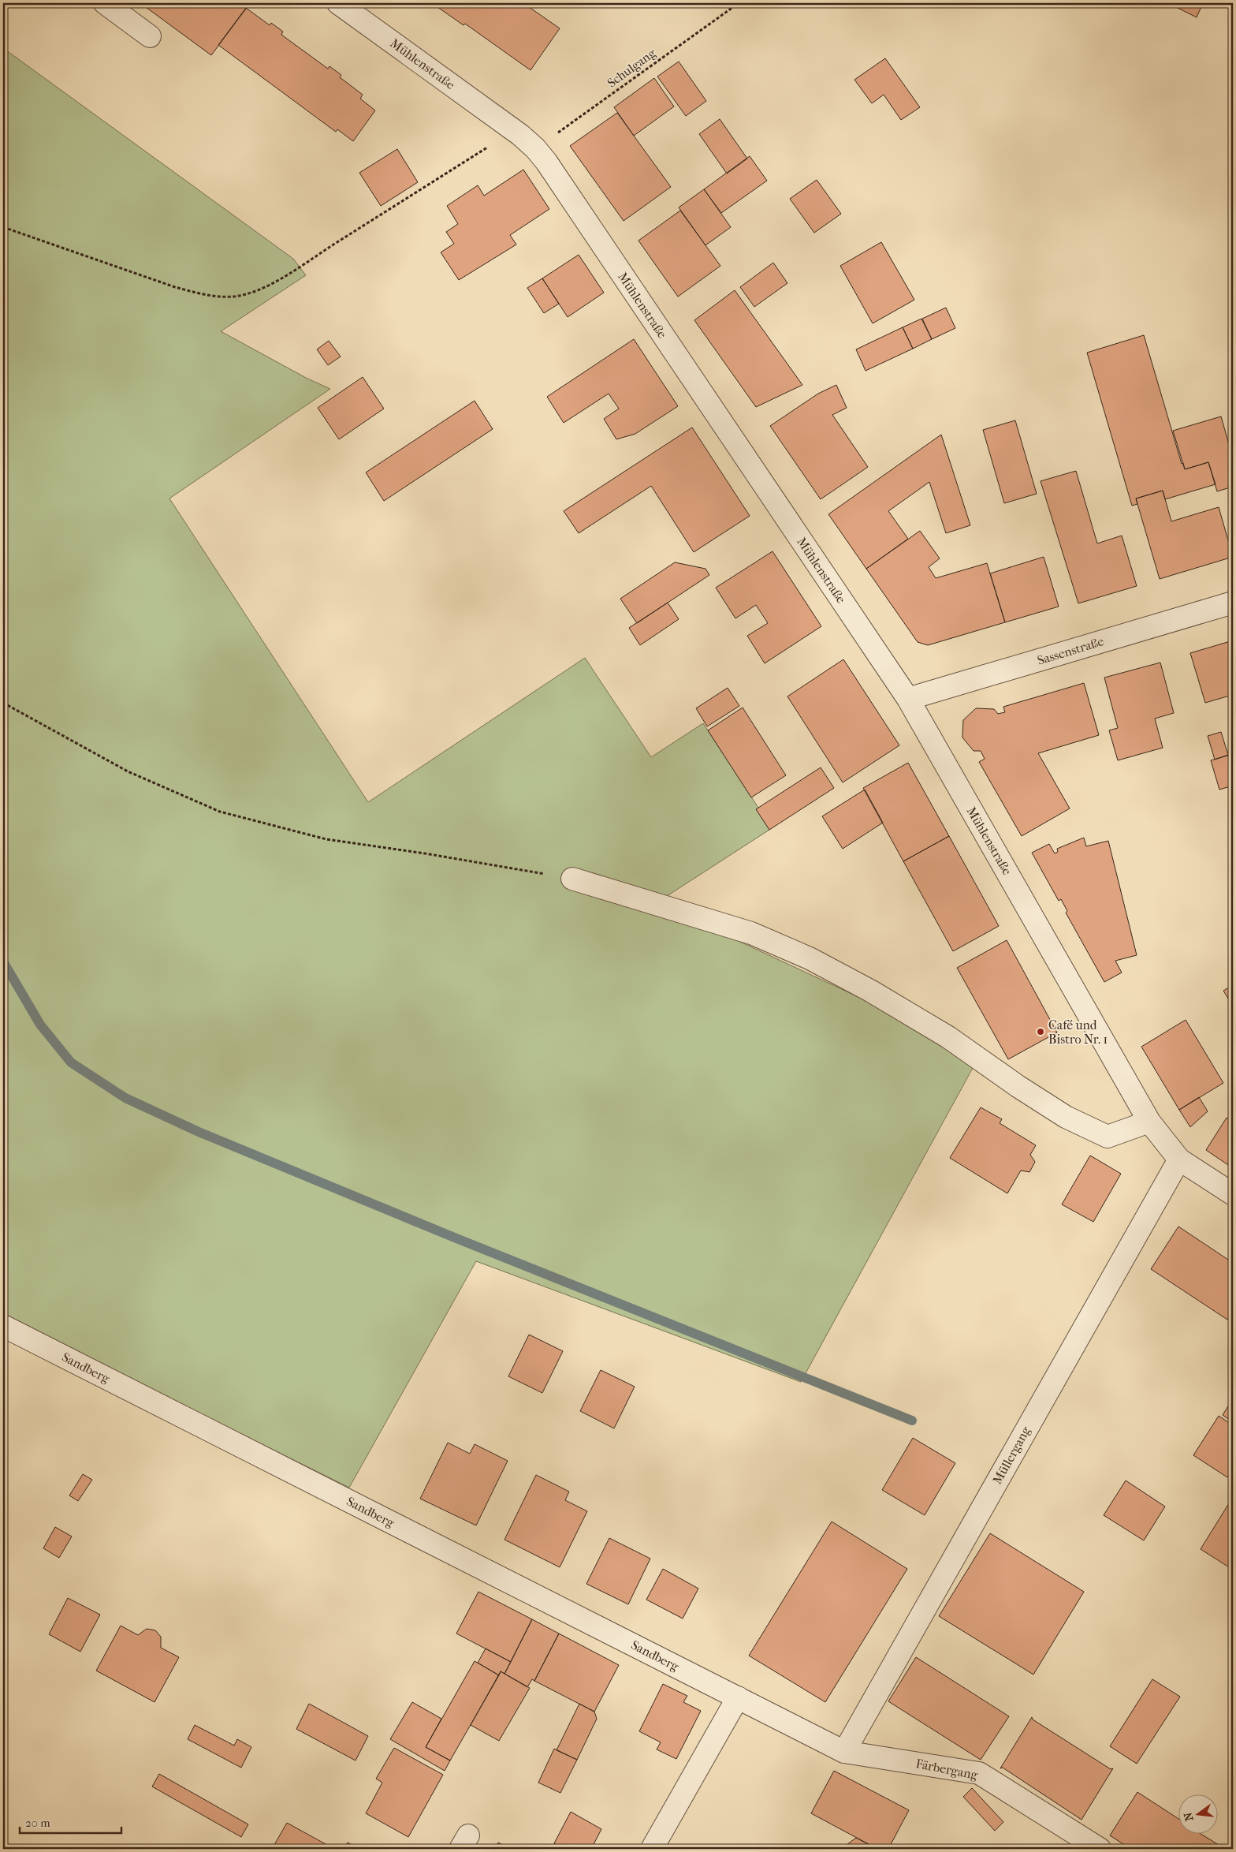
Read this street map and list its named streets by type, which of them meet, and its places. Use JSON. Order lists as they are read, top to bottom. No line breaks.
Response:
{"streets":{"street":["Mühlenstraße","Sassenstraße","Sandberg","Müllergang","Färbergang"],"path":["Schulgang"]},"crossings":[["Mühlenstraße","Schulgang"],["Mühlenstraße","Sassenstraße"],["Mühlenstraße","Müllergang"],["Sandberg","Müllergang"],["Sandberg","Färbergang"],["Müllergang","Färbergang"]],"places":["Café und Bistro Nr. 1"],"scale_bar":"20 m","north":"left"}
